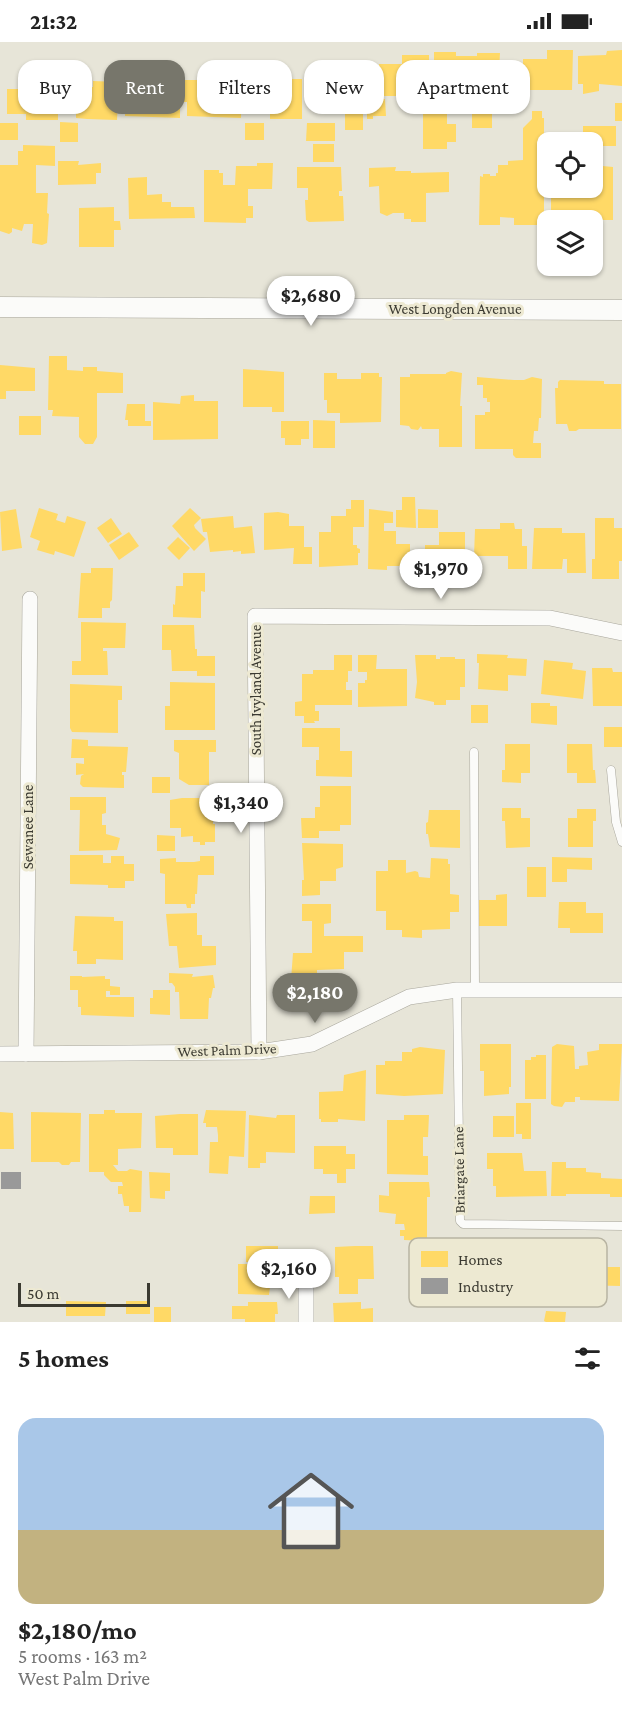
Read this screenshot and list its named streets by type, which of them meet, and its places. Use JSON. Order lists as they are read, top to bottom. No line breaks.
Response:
{"streets":{"street":["West Longden Avenue","South Ivyland Avenue","Sewanee Lane","West Palm Drive"],"lane":["Briargate Lane"]},"crossings":[["South Ivyland Avenue","West Palm Drive"],["Sewanee Lane","West Palm Drive"],["West Palm Drive","Briargate Lane"]],"legend":["Homes","Industry"],"scale_bar":"50 m","page":{"status":"21:32","chip":["Buy","Rent","Filters","New","Apartment"],"price":["$2,680","$1,970","$1,340","$2,180","$2,160"],"scale":"50 m","heading":"5 homes","list":[{"name":"$2,180/mo","note":"5 rooms · 163 m² · West Palm Drive"}]}}
